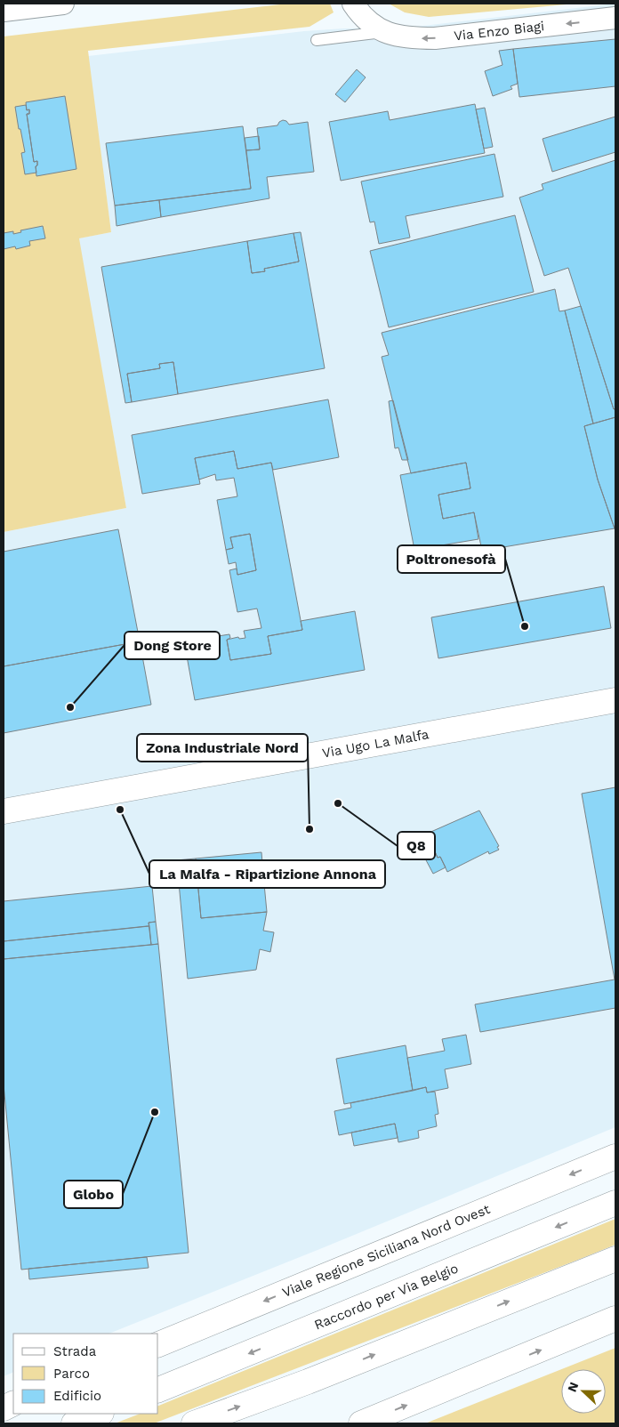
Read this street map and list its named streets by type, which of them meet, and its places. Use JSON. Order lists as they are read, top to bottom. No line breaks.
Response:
{"streets":{"main road":["Via Ugo La Malfa","Viale Regione Siciliana Nord Ovest","Raccordo per Via Belgio"],"street":["Via Enzo Biagi"]},"one_way":["Via Enzo Biagi"],"places":["Poltronesofà","Dong Store","Q8","La Malfa - Ripartizione Annona","Zona Industriale Nord","Globo"],"legend":["Strada","Parco","Edificio"],"north":"left"}
